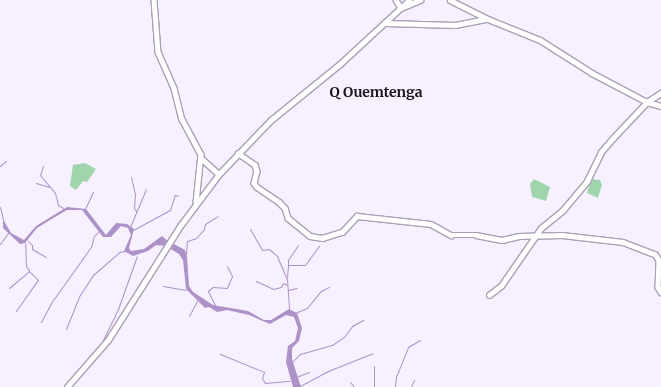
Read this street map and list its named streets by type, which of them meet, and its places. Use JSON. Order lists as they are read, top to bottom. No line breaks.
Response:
{"districts":["Q Ouemtenga"]}
